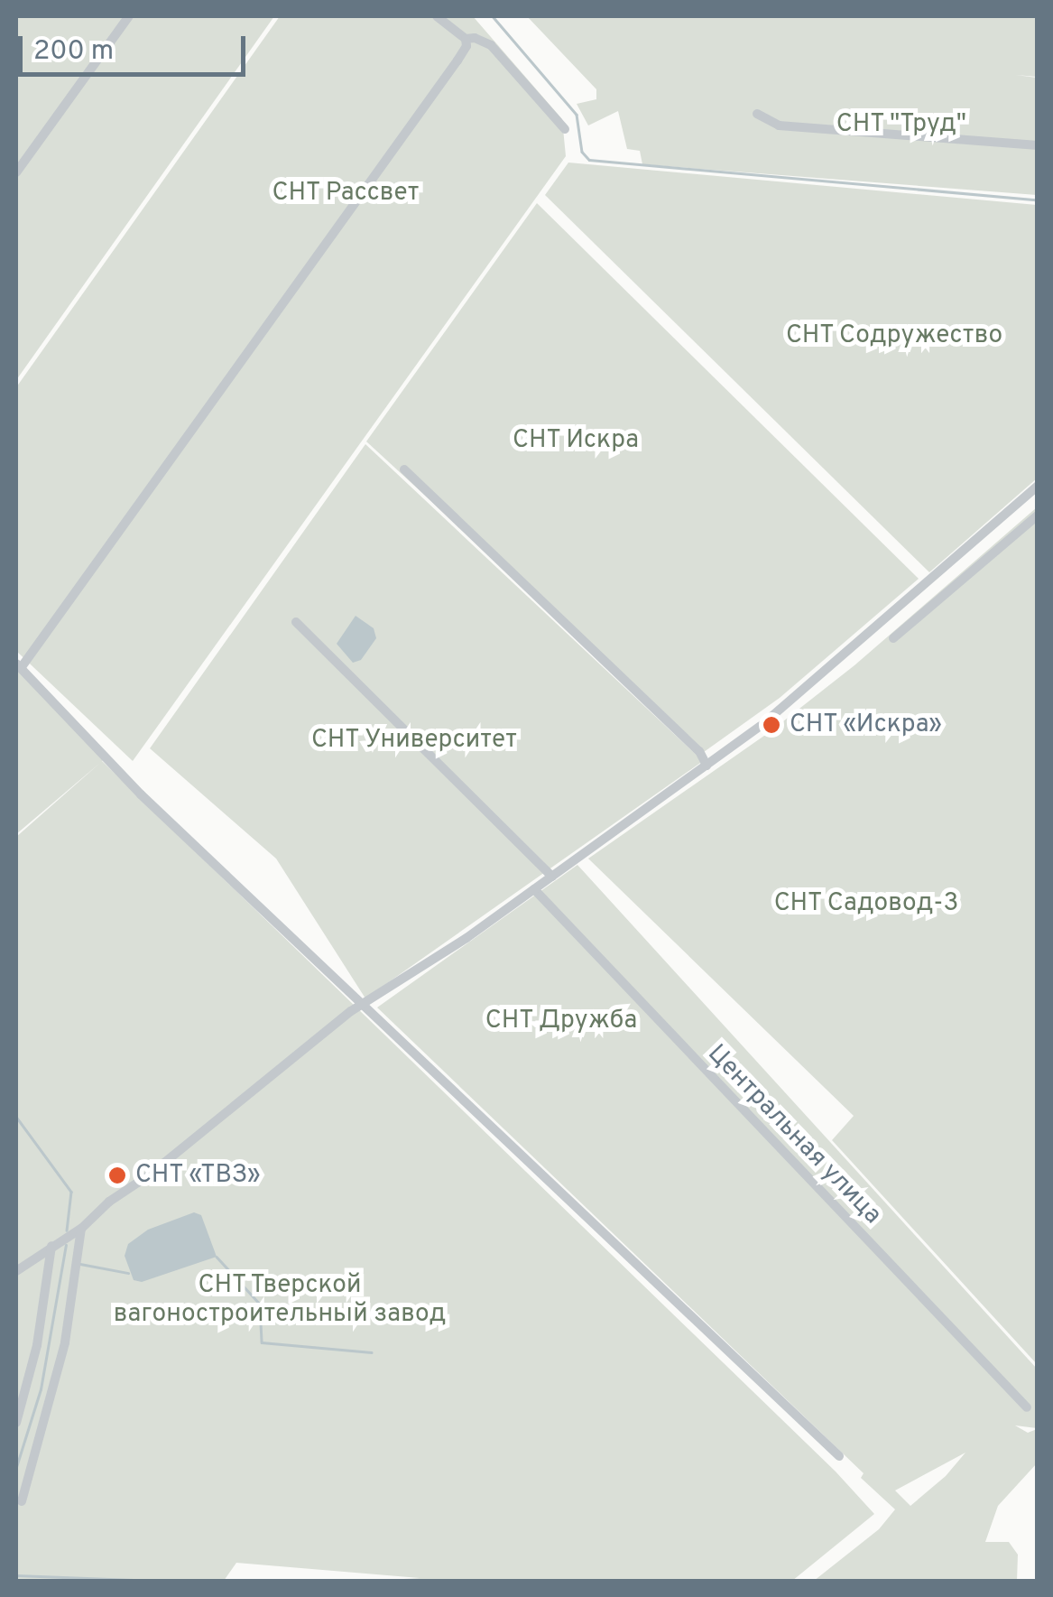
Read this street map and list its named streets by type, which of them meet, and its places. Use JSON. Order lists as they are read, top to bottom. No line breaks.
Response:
{"streets":{"street":["Центральная улица"]},"parks":["СНТ \"Труд\"","СНТ Рассвет","СНТ Содружество","СНТ Искра","СНТ Университет","СНТ Садовод-3","СНТ Дружба","СНТ Тверской вагоностроительный завод"],"places":["СНТ «Искра»","СНТ «ТВЗ»"],"scale_bar":"200 m"}
